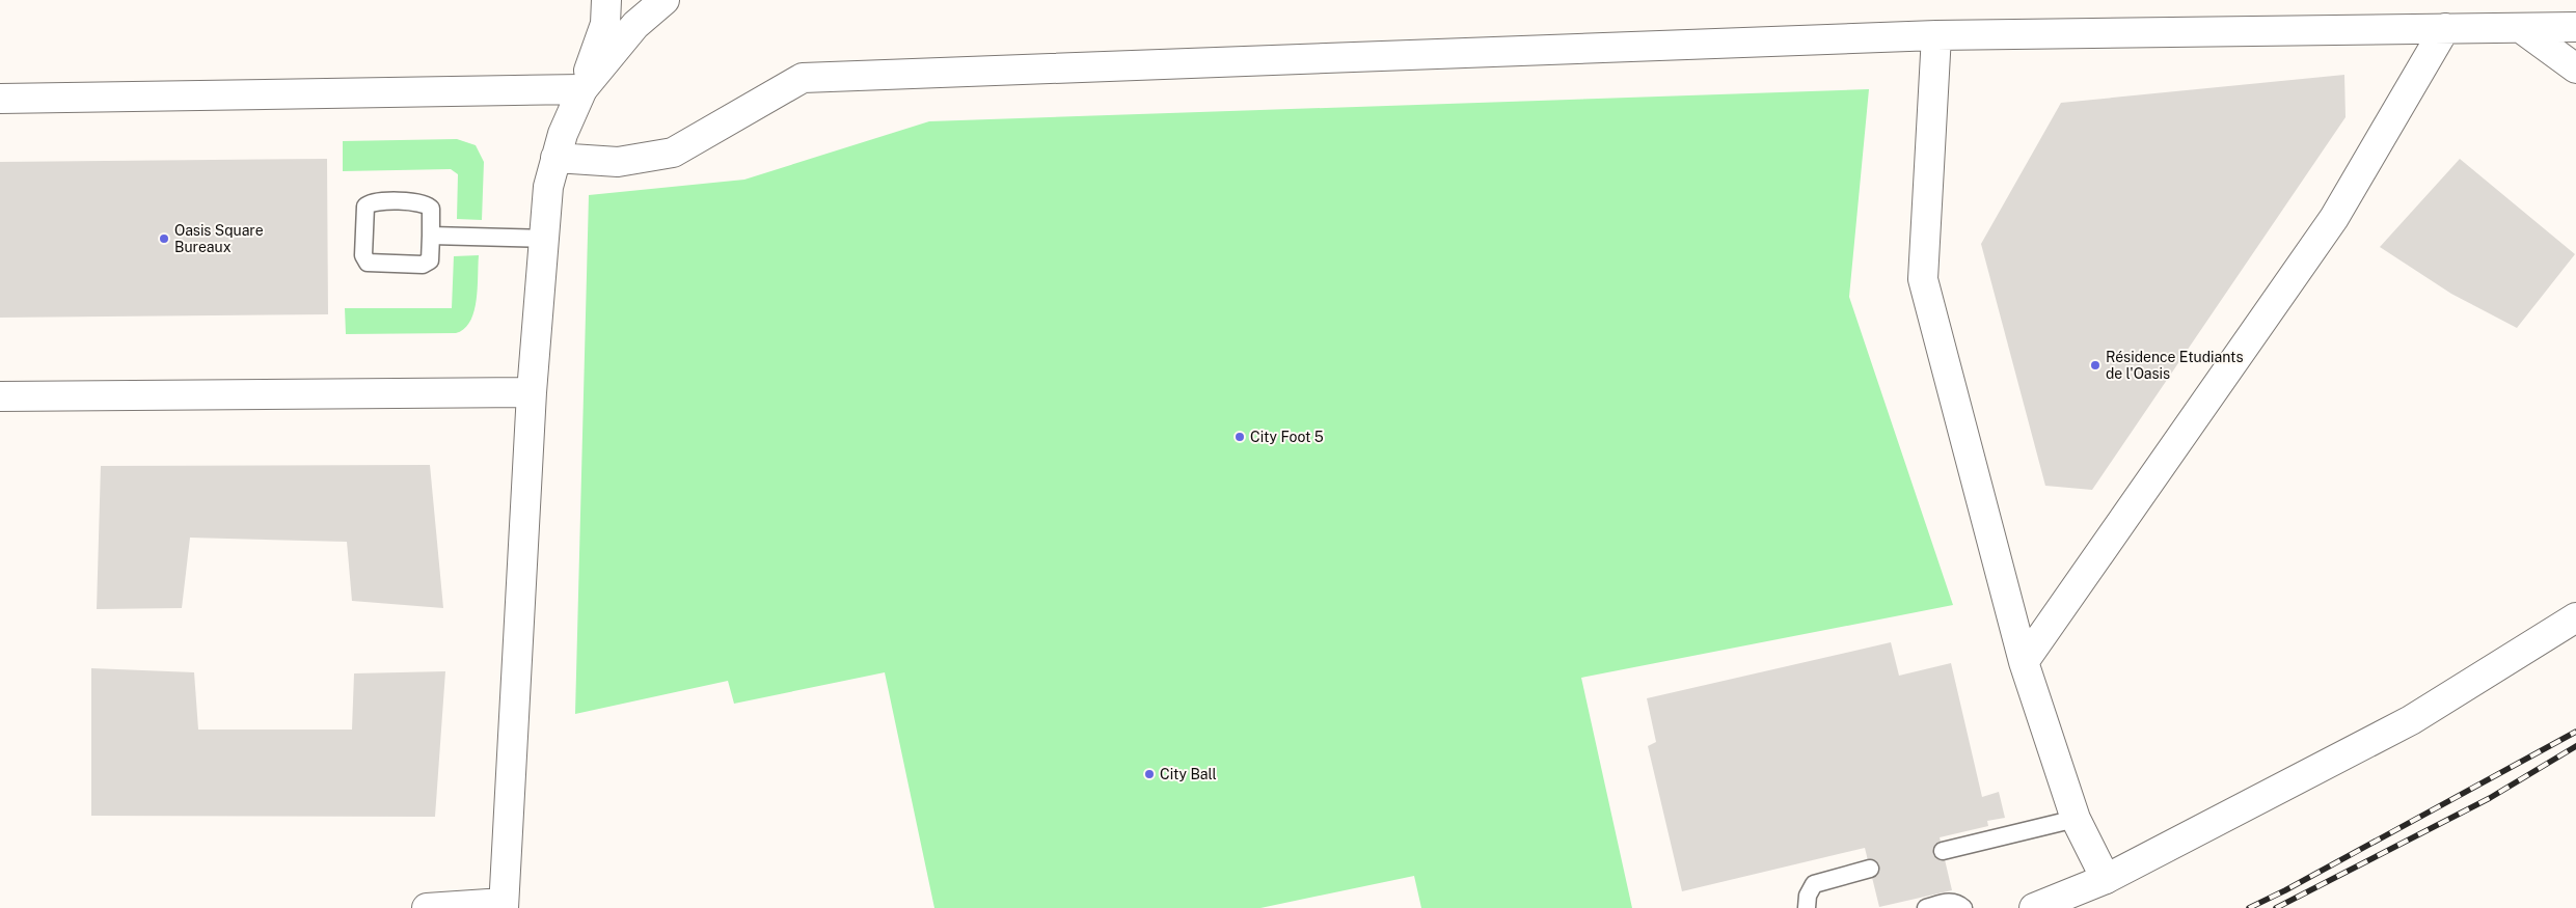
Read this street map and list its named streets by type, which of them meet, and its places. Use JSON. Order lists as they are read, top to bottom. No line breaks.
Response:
{"places":["Oasis Square Bureaux","Résidence Etudiants de l'Oasis","City Foot 5","City Ball"]}
